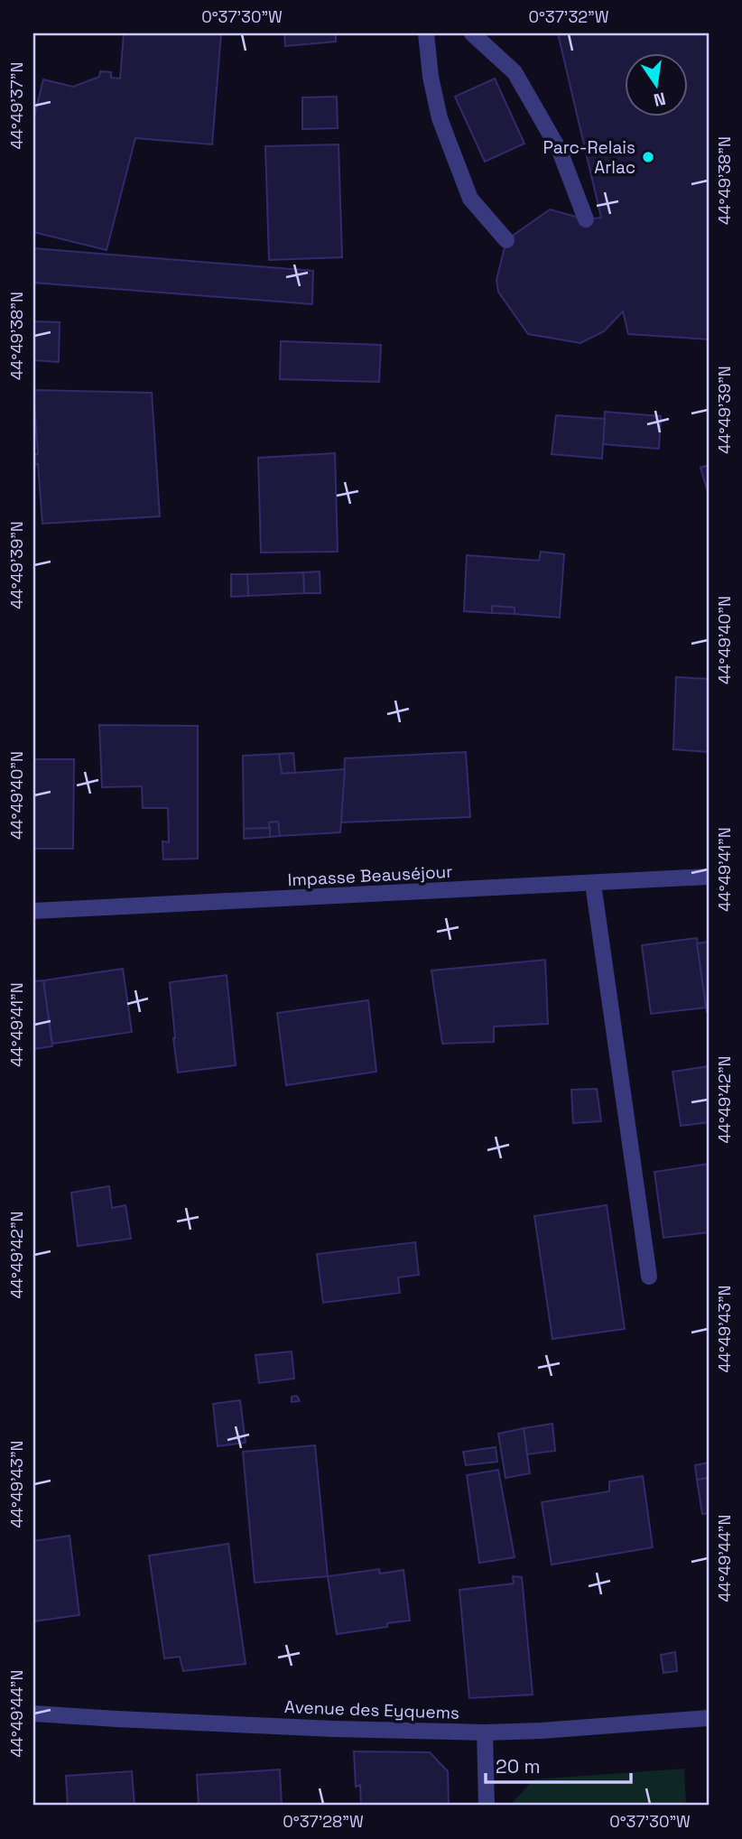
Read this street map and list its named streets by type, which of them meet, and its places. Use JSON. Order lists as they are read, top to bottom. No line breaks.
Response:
{"streets":{"street":["Impasse Beauséjour","Avenue des Eyquems"]},"places":["Parc-Relais Arlac"],"scale_bar":"20 m","north":"bottom","coordinates":["0°37'30\"W","0°37'32\"W","44°49'37\"N","44°49'38\"N","44°49'39\"N","44°49'40\"N","44°49'41\"N","44°49'42\"N","44°49'43\"N","44°49'44\"N","0°37'28\"W"]}
